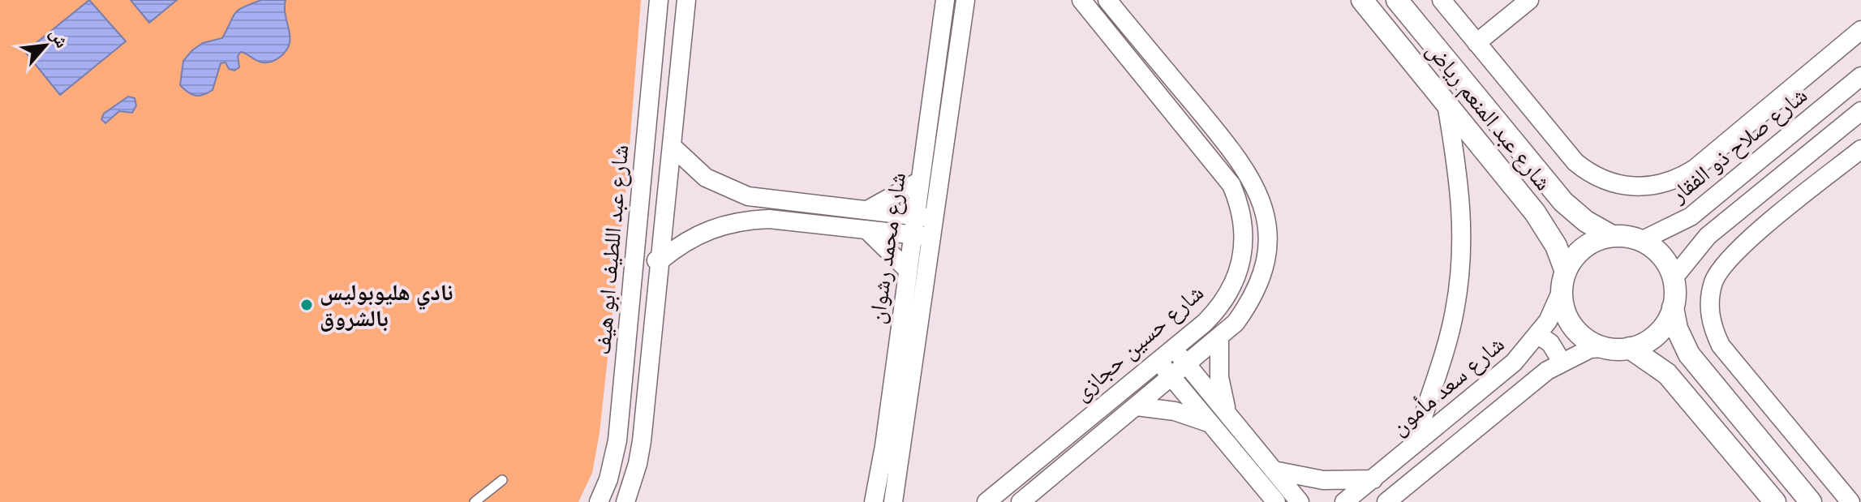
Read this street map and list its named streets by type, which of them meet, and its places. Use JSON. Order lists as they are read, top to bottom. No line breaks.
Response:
{"streets":{"street":["شارع عبد المنعم رياض","شارع صلاح ذو الفقار","شارع محمد رشوان","شارع عبد اللطيف ابو هيف","شارع حسين حجازى","شارع سعد مأمون"]},"crossings":[["شارع عبد المنعم رياض","شارع صلاح ذو الفقار"],["شارع عبد المنعم رياض","شارع سعد مأمون"],["شارع صلاح ذو الفقار","شارع سعد مأمون"]],"places":["نادي هليوبوليس بالشروق"],"north":"top right"}
